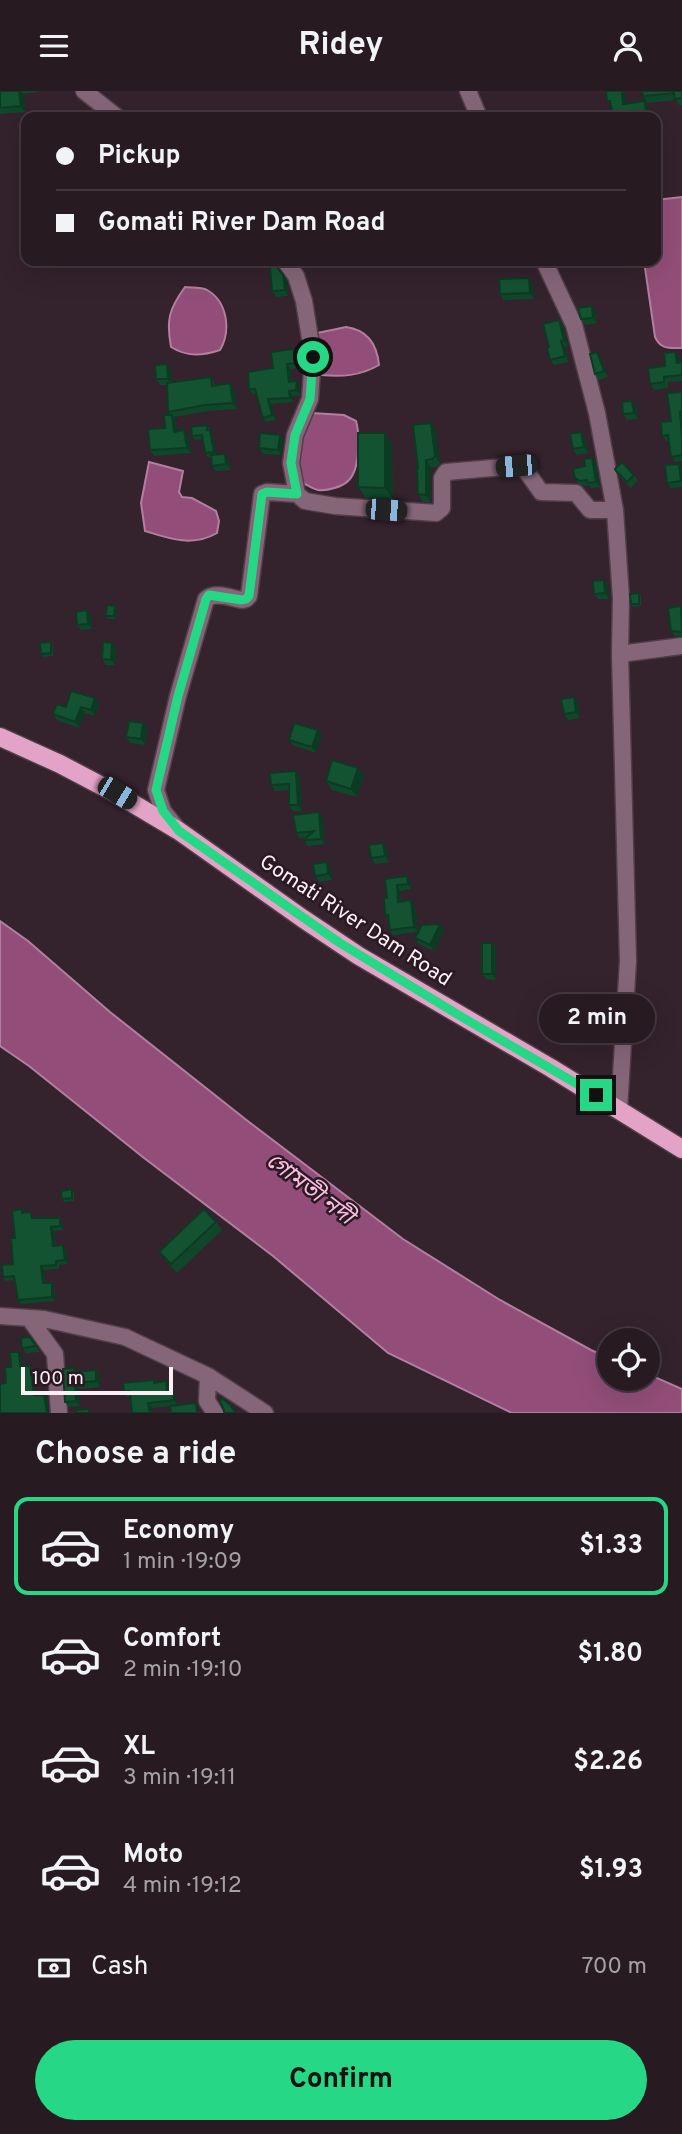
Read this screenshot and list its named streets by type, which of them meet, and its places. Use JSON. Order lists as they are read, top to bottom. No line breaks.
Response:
{"streets":{"main road":["Gomati River Dam Road"]},"water":["গোমতী নদী"],"scale_bar":"100 m","page":{"header":"Ridey","banner":["Pickup","Gomati River Dam Road"],"bubble":"2 min","scale":"100 m","heading":"Choose a ride","list":[{"name":"Economy","note":"1 min · 19:09","value":"$1.33"},{"name":"Comfort","note":"2 min · 19:10","value":"$1.80"},{"name":"XL","note":"3 min · 19:11","value":"$2.26"},{"name":"Moto","note":"4 min · 19:12","value":"$1.93"}],"pay":["Cash","700 m"],"buttons":"Confirm"}}
